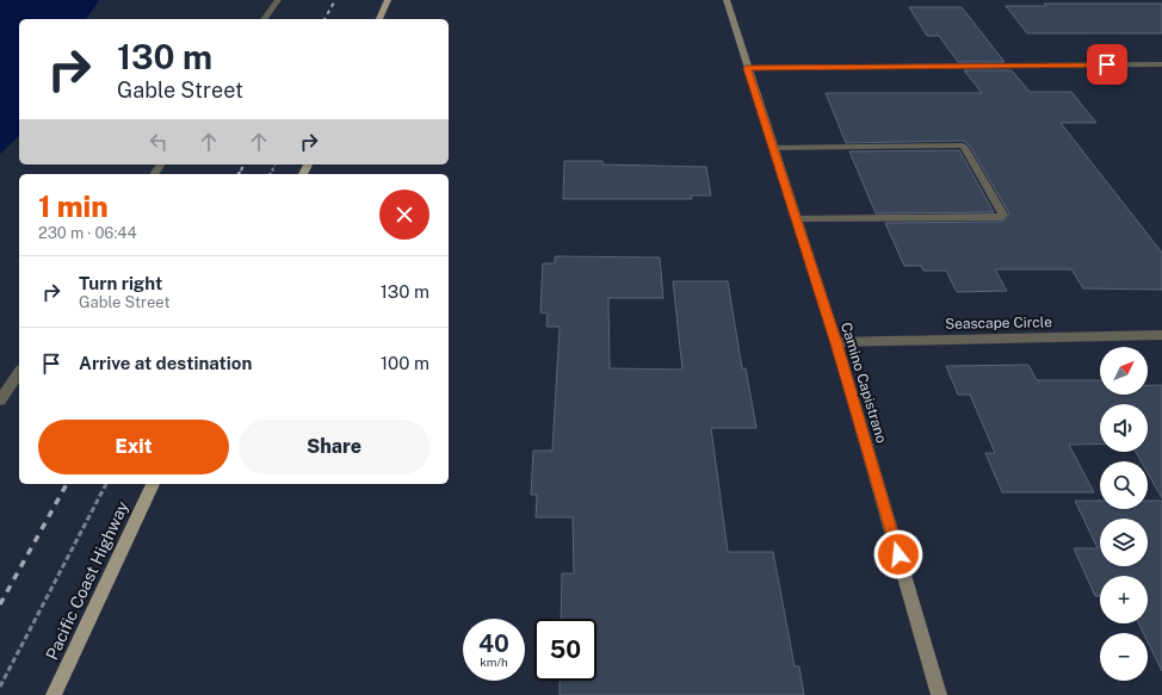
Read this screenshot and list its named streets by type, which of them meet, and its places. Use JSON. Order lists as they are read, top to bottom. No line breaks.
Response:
{"streets":{"main road":["Camino Capistrano","Pacific Coast Highway"],"street":["Seascape Circle"]},"crossings":[["Seascape Circle","Camino Capistrano"]],"north":"top right","page":{"turn":["130 m","Gable Street"],"heading":["1 min","230 m · 06:44"],"list":[{"name":"Turn right","note":"Gable Street","value":"130 m"},{"name":"Arrive at destination","value":"100 m"}],"map_buttons":["+","−"],"buttons":["Exit","Share"],"speed":"40 km/h","limit":"50"}}
